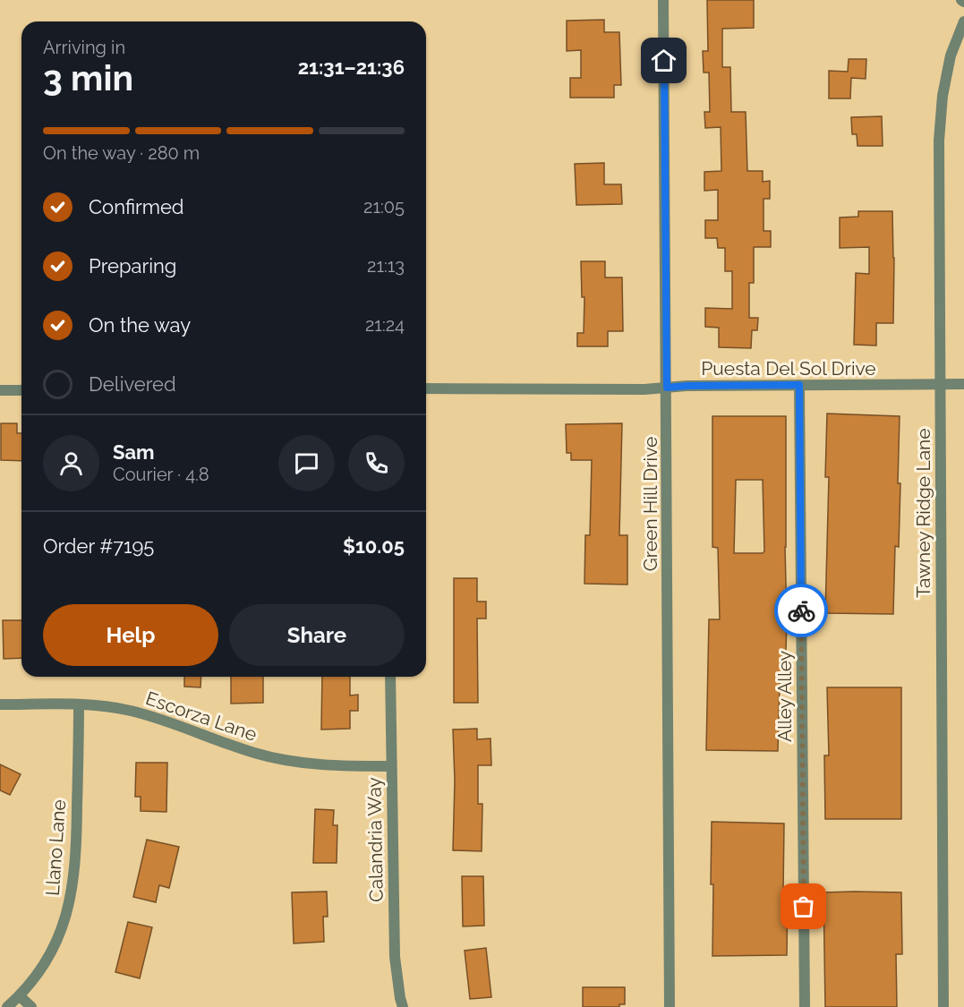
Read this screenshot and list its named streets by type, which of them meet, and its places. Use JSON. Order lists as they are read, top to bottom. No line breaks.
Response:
{"streets":{"street":["Puesta Del Sol Drive","Green Hill Drive","Tawney Ridge Lane","Alley Alley","Escorza Lane","Calandria Way","Llano Lane"]},"crossings":[["Puesta Del Sol Drive","Green Hill Drive"],["Puesta Del Sol Drive","Tawney Ridge Lane"],["Puesta Del Sol Drive","Alley Alley"],["Escorza Lane","Calandria Way"],["Escorza Lane","Llano Lane"]],"page":{"heading":["3 min","Arriving in","21:31–21:36"],"panel":["Sam","Courier · 4.8","Order #7195","$10.05"],"bar":"On the way · 280 m","list":[["Confirmed","21:05"],["Preparing","21:13"],["On the way","21:24"],"Delivered"],"buttons":["Help","Share"]}}
